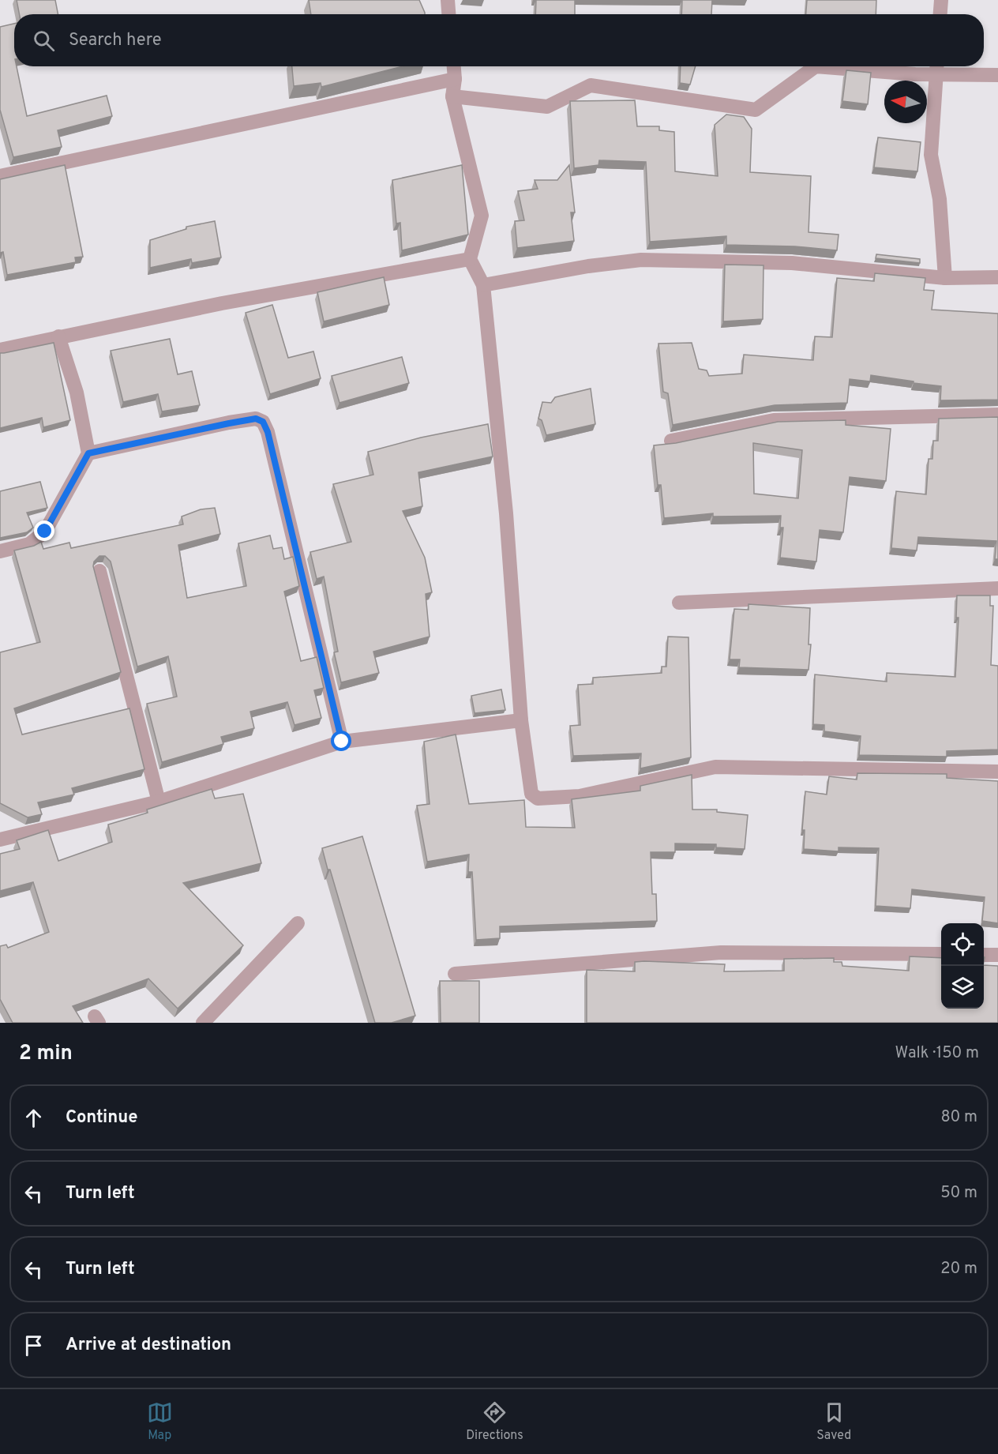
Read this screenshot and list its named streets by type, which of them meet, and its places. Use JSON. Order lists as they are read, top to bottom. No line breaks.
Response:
{"north":"left","page":{"search":"Search here","heading":["2 min","Walk · 150 m"],"list":[["Continue","80 m"],["Turn left","50 m"],["Turn left","20 m"],"Arrive at destination"],"nav":["Map","Directions","Saved"]}}
